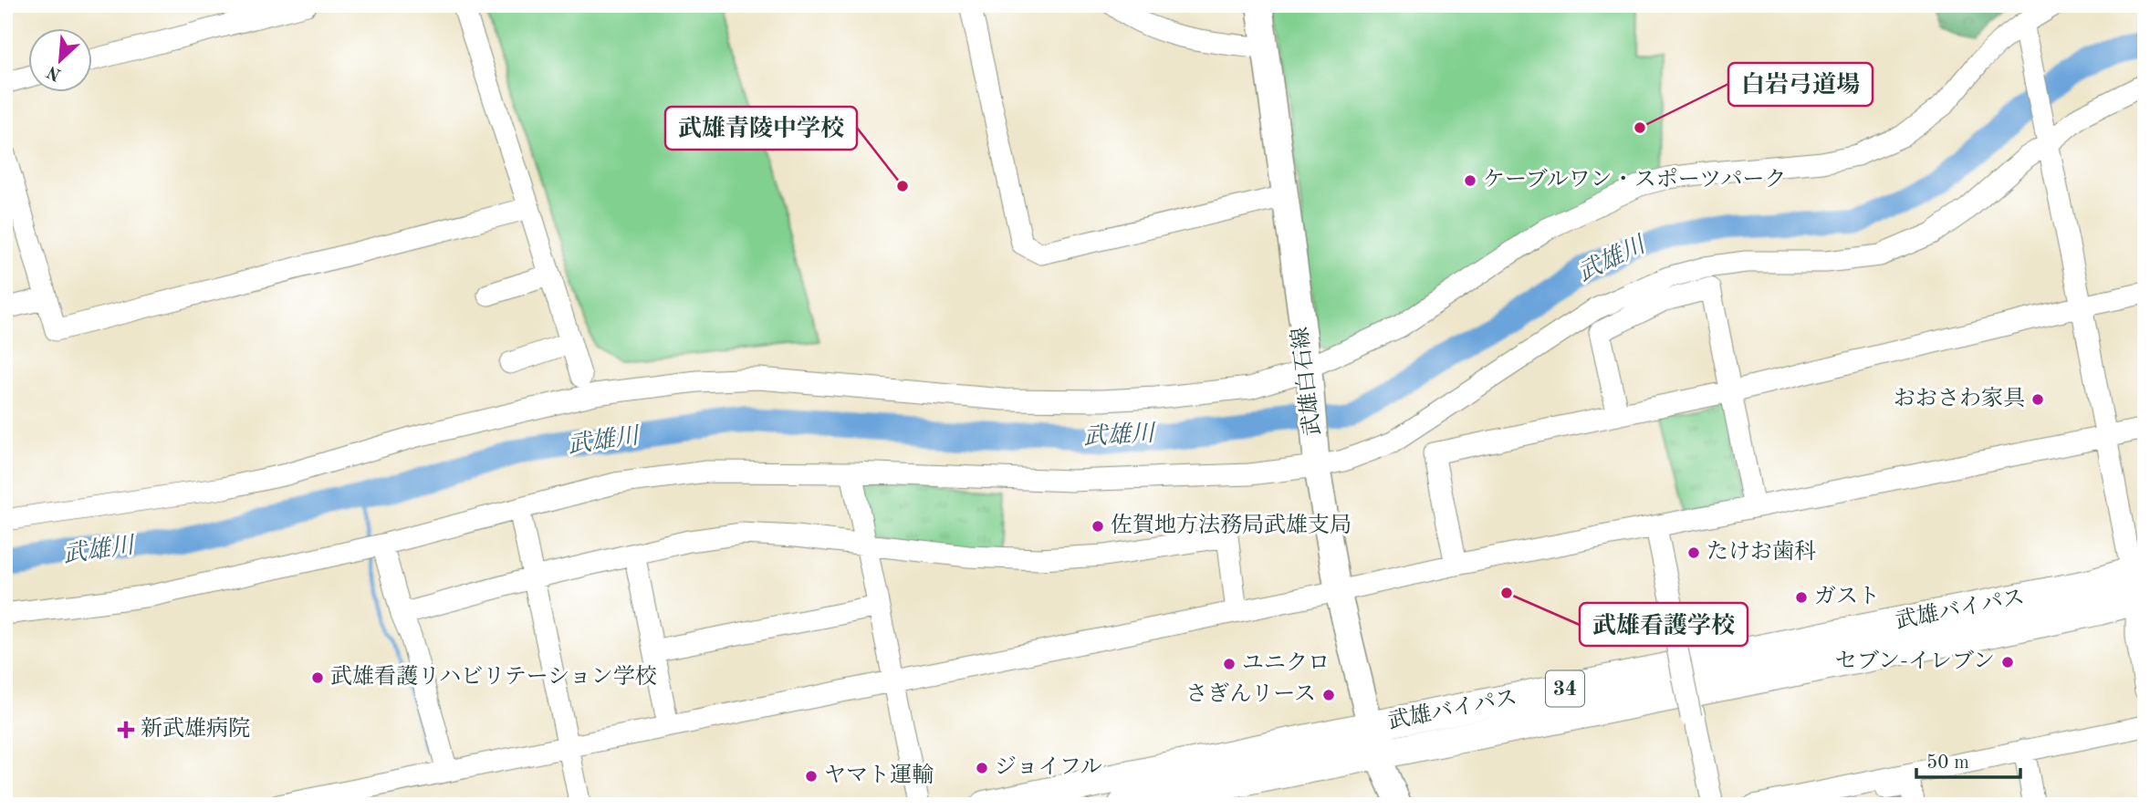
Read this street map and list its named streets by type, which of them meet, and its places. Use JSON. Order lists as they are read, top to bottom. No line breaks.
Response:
{"streets":{"highway":["武雄バイパス","34"],"main road":["武雄白石線"]},"crossings":[["武雄白石線","武雄バイパス"]],"water":["武雄川"],"places":{"other":["白岩弓道場","ケーブルワン・スポーツパーク","武雄青陵中学校","おおさわ家具","佐賀地方法務局武雄支局","たけお歯科","武雄看護学校","ガスト","セブン-イレブン","ユニクロ","武雄看護リハビリテーション学校","さぎんリース","ジョイフル","ヤマト運輸"],"health":["新武雄病院"]},"scale_bar":"50 m","north":"bottom left"}
